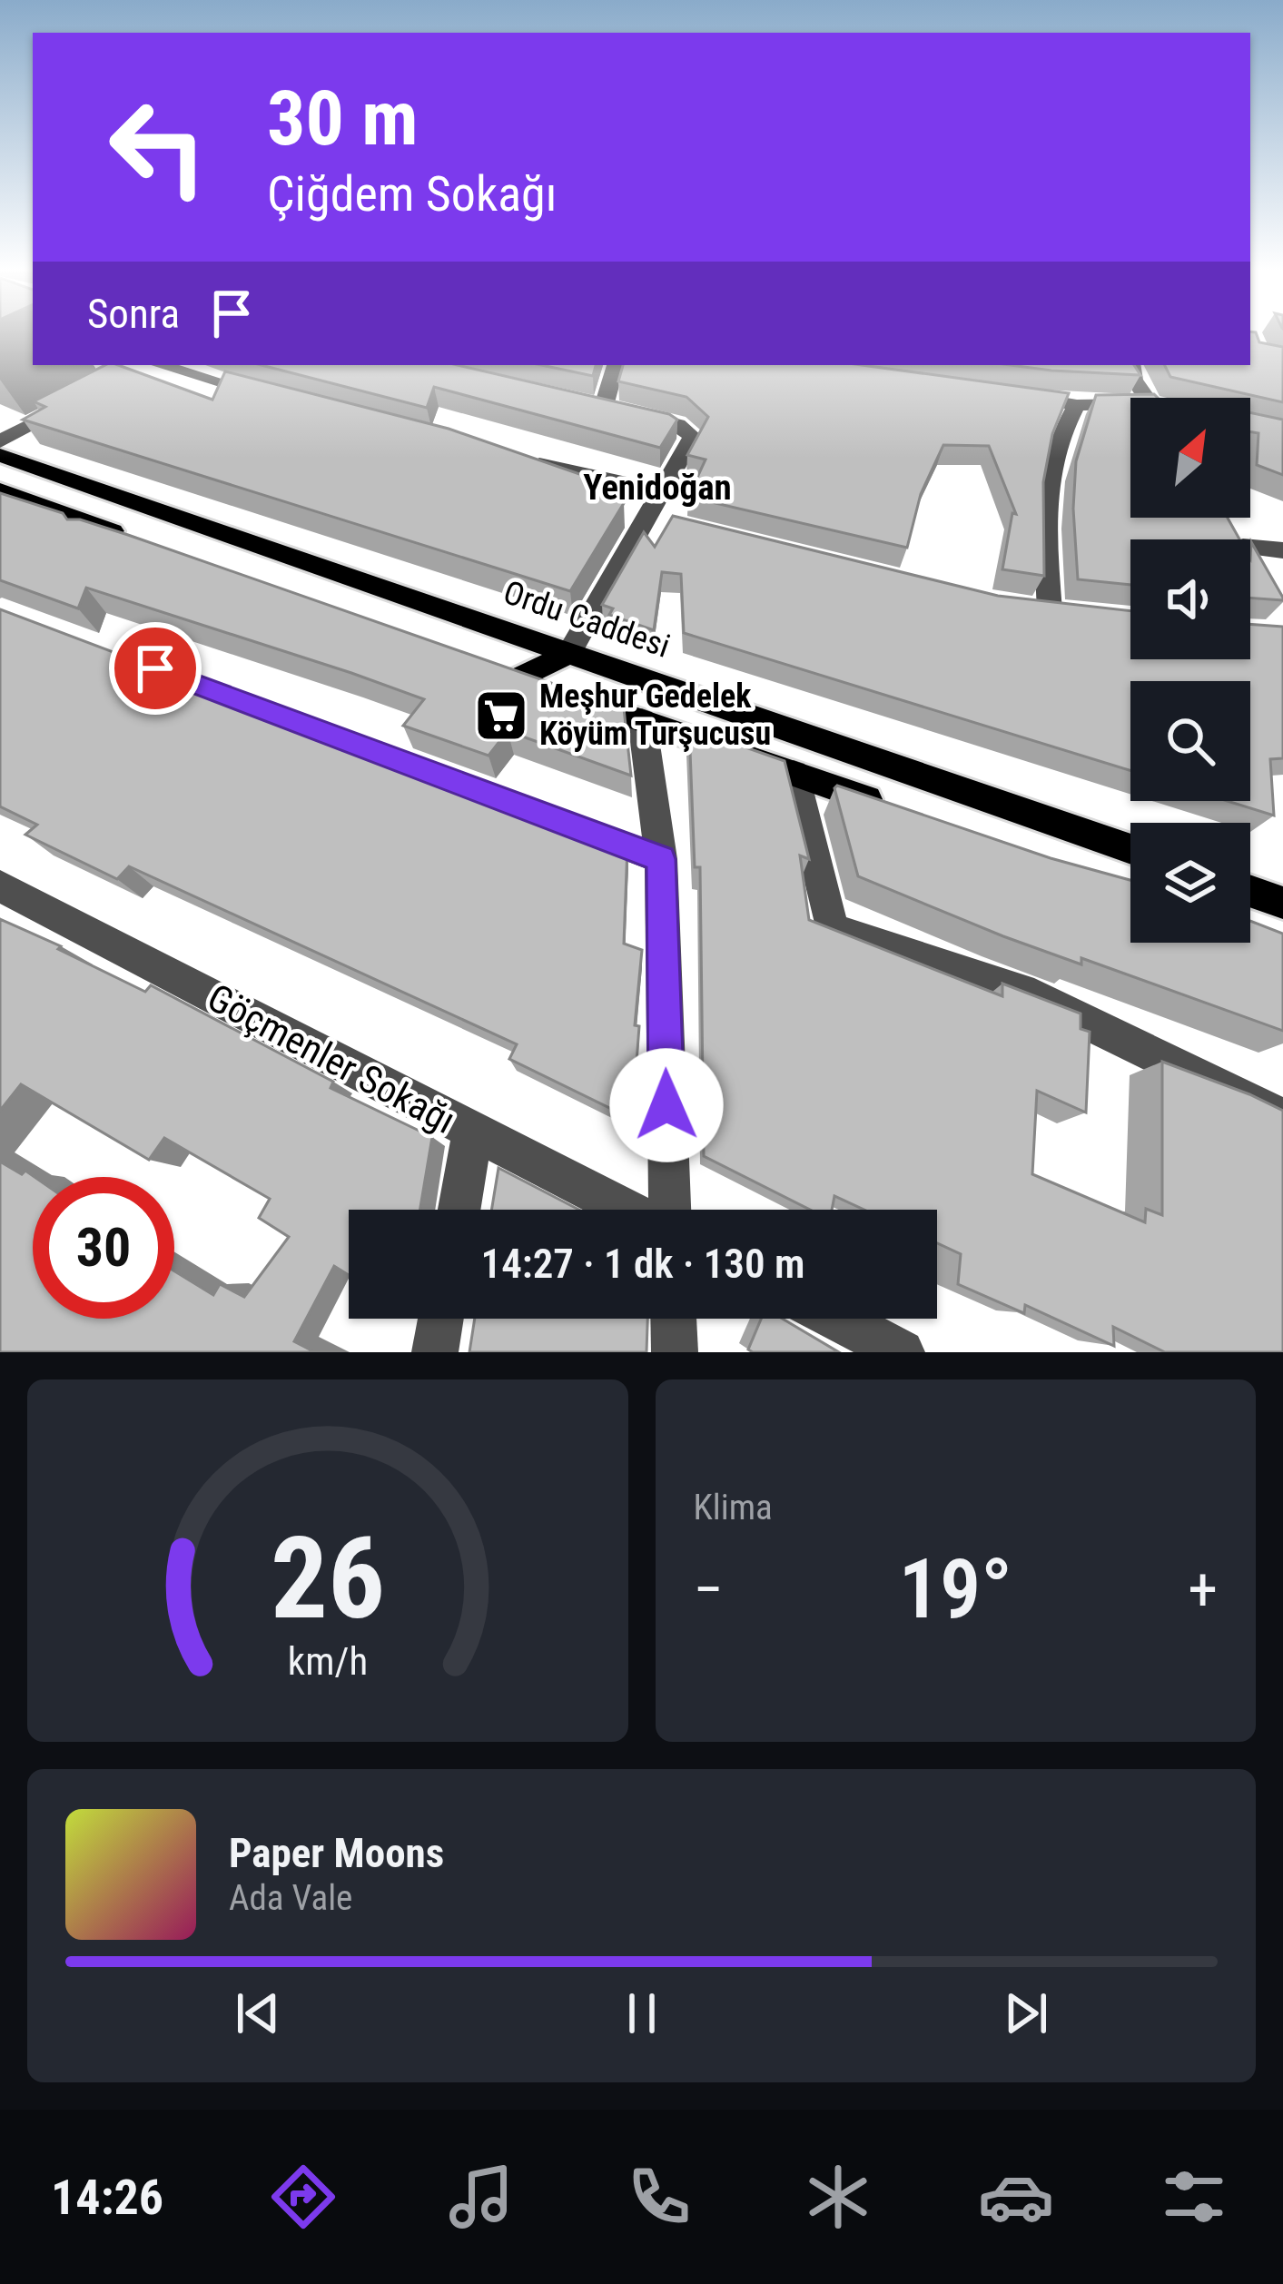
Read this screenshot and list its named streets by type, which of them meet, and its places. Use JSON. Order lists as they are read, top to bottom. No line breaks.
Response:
{"streets":{"main road":["Ordu Caddesi"],"street":["Göçmenler Sokağı"]},"districts":["Yenidoğan"],"places":{"supermarket":["Meşhur Gedelek Köyüm Turşucusu"]},"north":"top right","page":{"turn":["30 m","Çiğdem Sokağı"],"then":"Sonra","limit":"30","trip":"14:27 · 1 dk · 130 m","tile":"Klima","heat":["−","19°","+"],"song":["Paper Moons","Ada Vale"],"tabs":"14:26","gauge":["26","km/h"]}}
